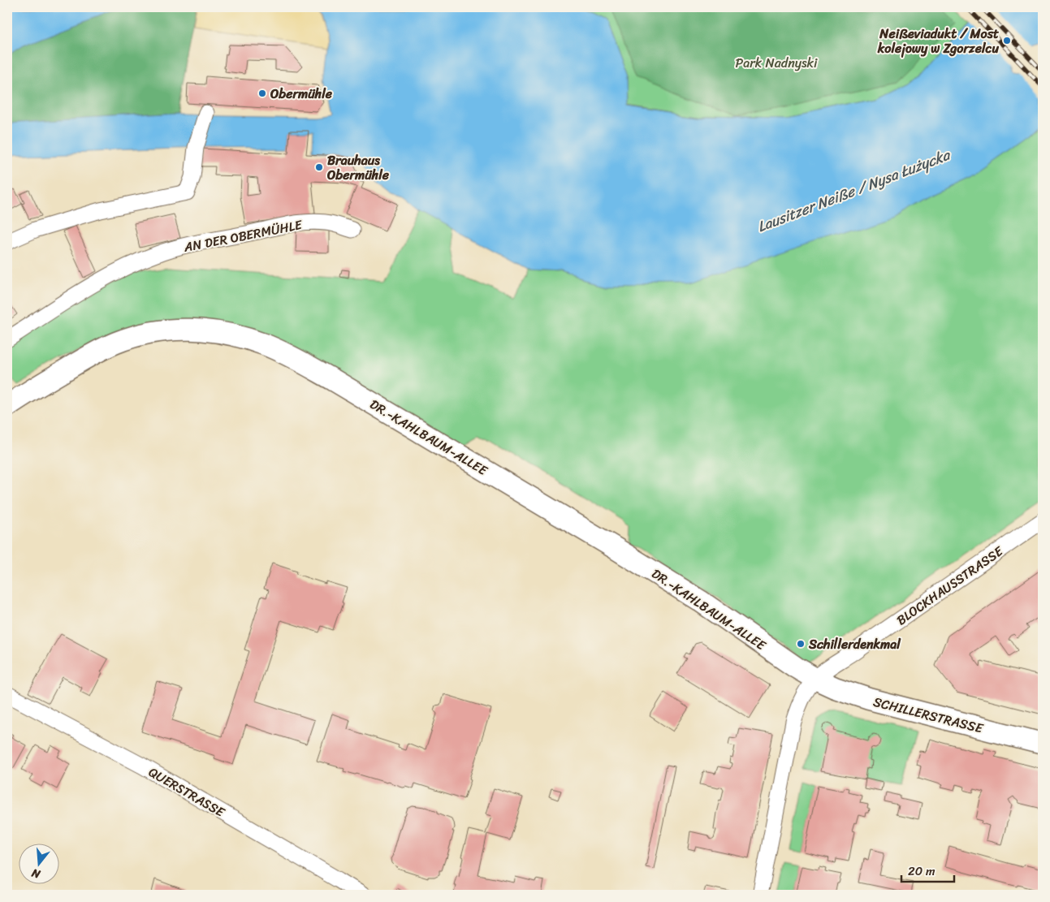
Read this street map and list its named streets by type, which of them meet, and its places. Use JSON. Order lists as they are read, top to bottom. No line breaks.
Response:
{"streets":{"main road":["DR.-KAHLBAUM-ALLEE","SCHILLERSTRASSE"],"street":["AN DER OBERMÜHLE","BLOCKHAUSSTRASSE","QUERSTRASSE"]},"crossings":[["DR.-KAHLBAUM-ALLEE","BLOCKHAUSSTRASSE"],["DR.-KAHLBAUM-ALLEE","SCHILLERSTRASSE"],["BLOCKHAUSSTRASSE","SCHILLERSTRASSE"]],"water":["Lausitzer Neiße / Nysa Łużycka"],"parks":["Park Nadnyski"],"places":["Neißeviadukt / Most kolejowy w Zgorzelcu","Obermühle","Brauhaus Obermühle","Schillerdenkmal"],"scale_bar":"20 m","north":"bottom"}
